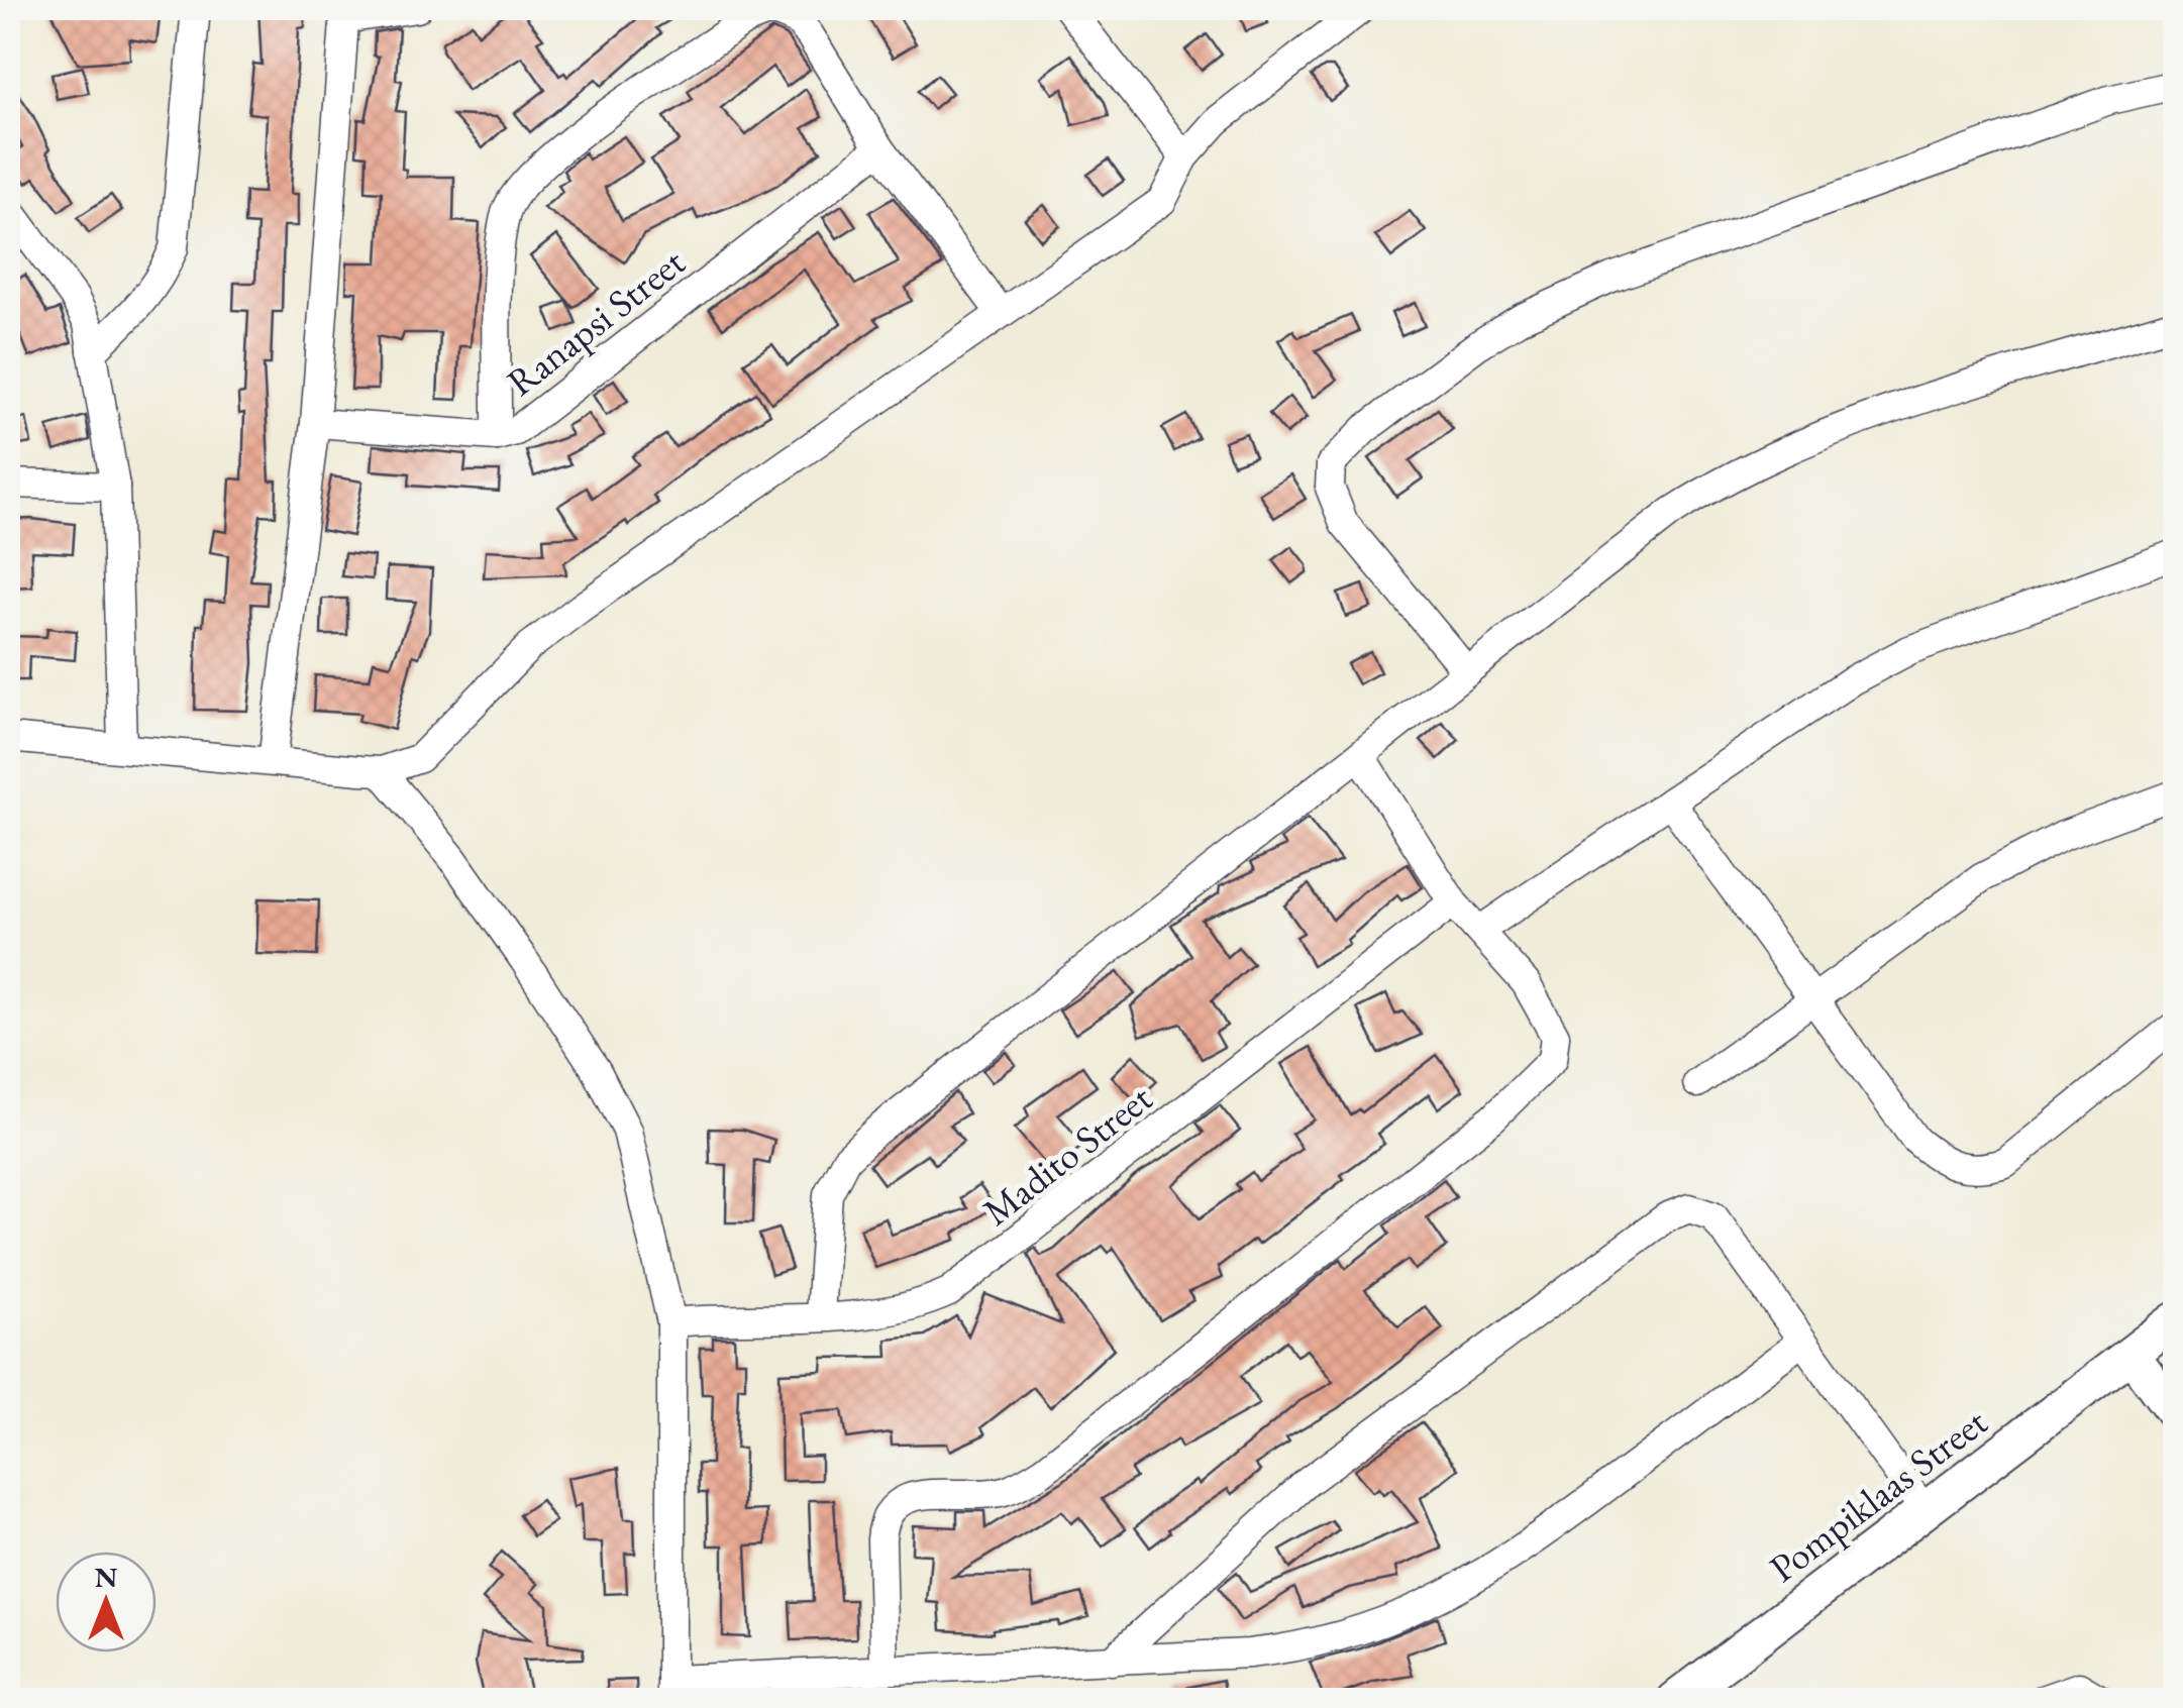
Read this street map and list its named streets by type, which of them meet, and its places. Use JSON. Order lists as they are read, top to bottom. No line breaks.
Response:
{"streets":{"street":["Ranapsi Street","Madito Street","Pompiklaas Street"]},"north":"top"}
